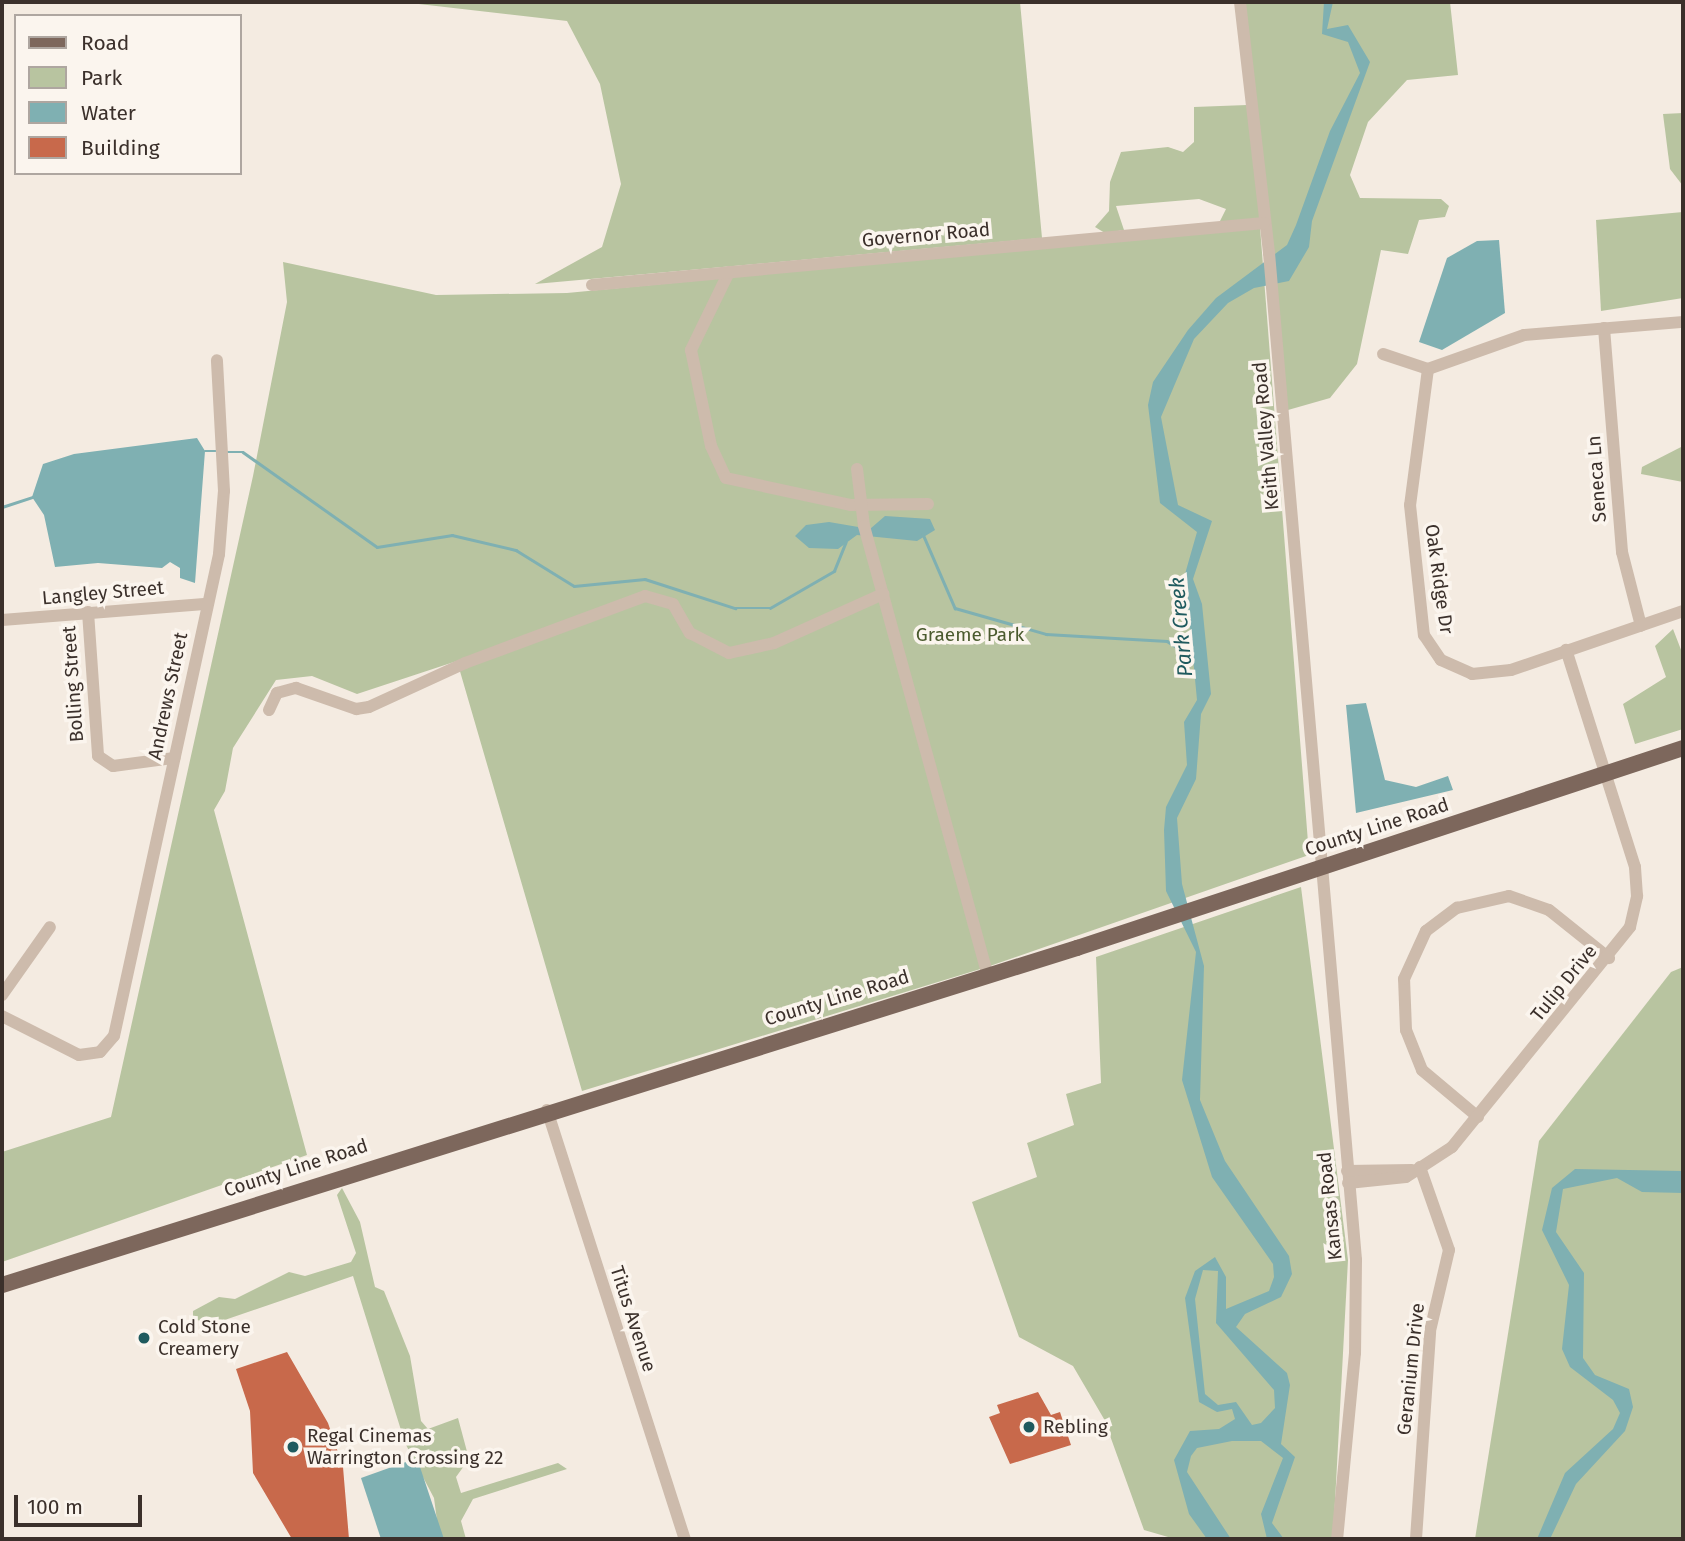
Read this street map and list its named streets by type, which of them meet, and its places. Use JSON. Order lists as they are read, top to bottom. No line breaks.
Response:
{"streets":{"main road":["County Line Road"],"street":["Governor Road","Keith Valley Road","Seneca Ln","Oak Ridge Dr","Langley Street","Bolling Street","Andrews Street","Tulip Drive","Kansas Road","Titus Avenue","Geranium Drive"]},"crossings":[["Governor Road","Keith Valley Road"],["Keith Valley Road","County Line Road"],["Keith Valley Road","Kansas Road"],["Seneca Ln","Oak Ridge Dr"],["Oak Ridge Dr","Tulip Drive"],["Langley Street","Bolling Street"],["Langley Street","Andrews Street"],["Bolling Street","Andrews Street"],["County Line Road","Tulip Drive"],["County Line Road","Kansas Road"],["County Line Road","Titus Avenue"],["Tulip Drive","Geranium Drive"]],"water":["Park Creek"],"parks":["Graeme Park"],"places":["Cold Stone Creamery","Rebling","Regal Cinemas Warrington Crossing 22"],"legend":["Road","Park","Water","Building"],"scale_bar":"100 m"}
